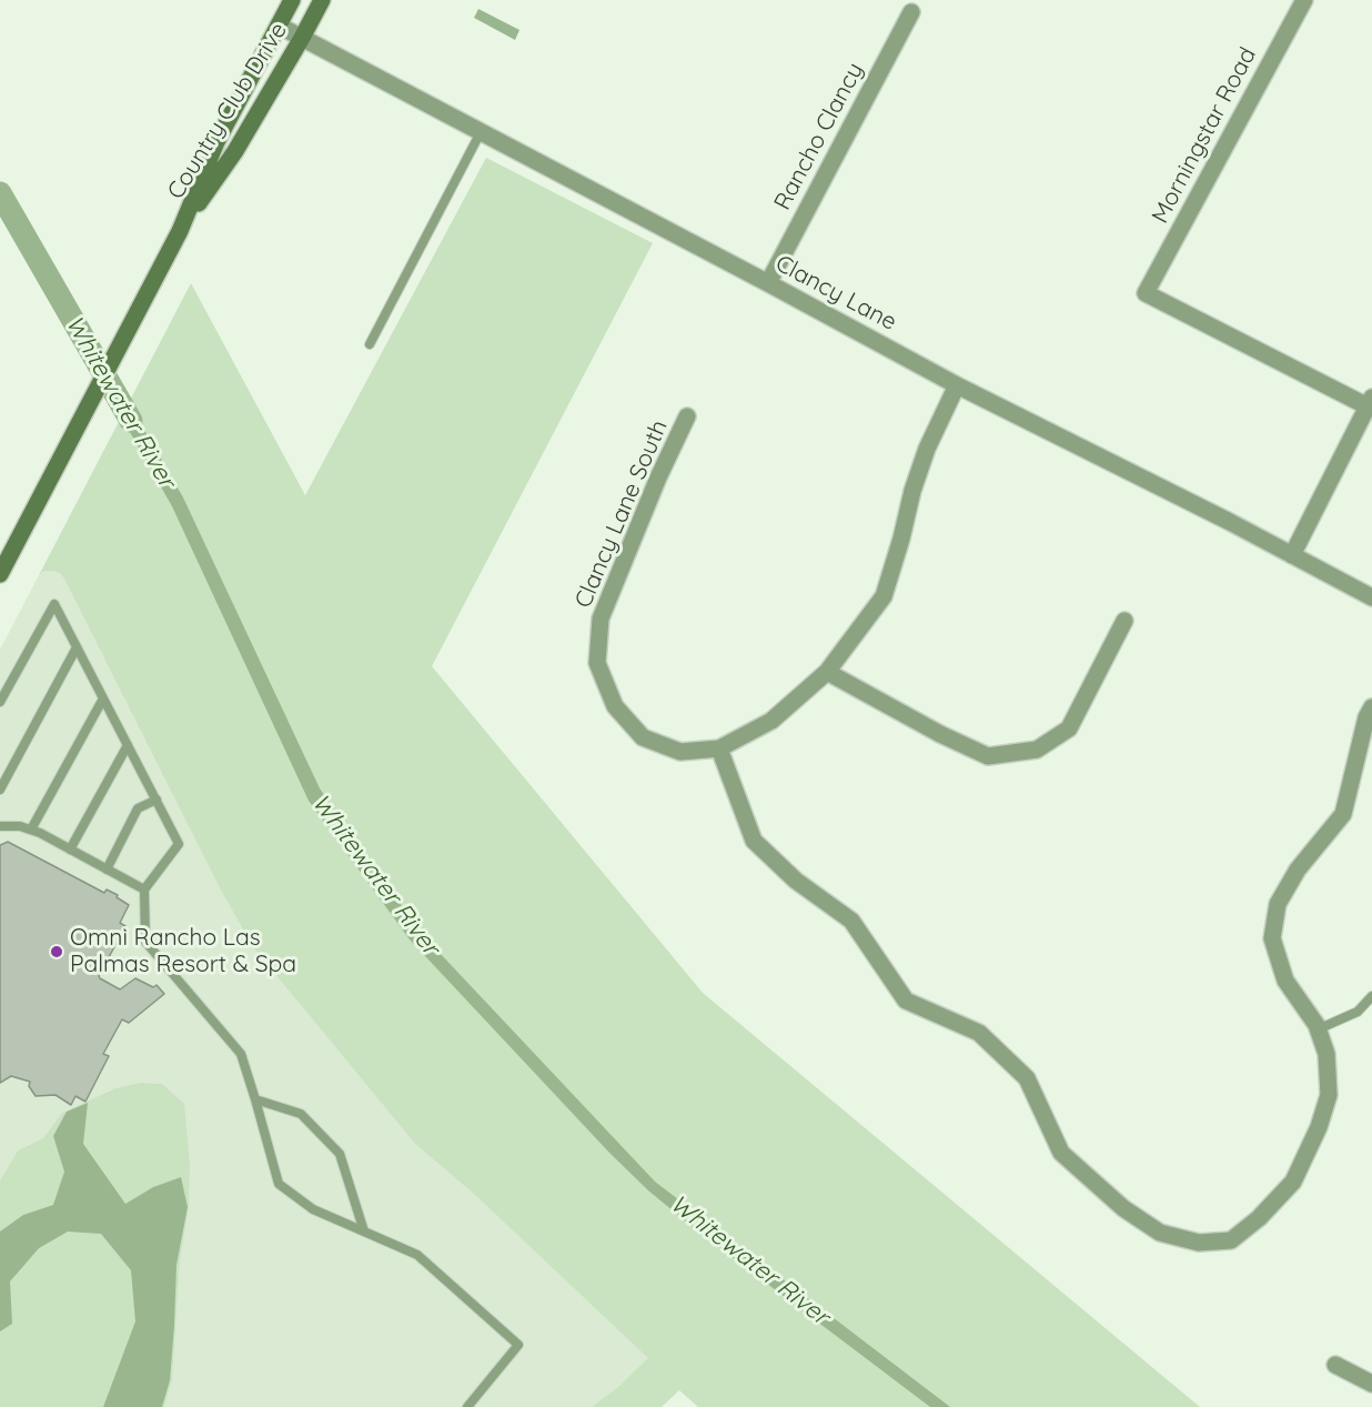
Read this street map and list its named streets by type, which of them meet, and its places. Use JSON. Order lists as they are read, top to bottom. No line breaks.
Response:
{"streets":{"main road":["Country Club Drive"],"street":["Morningstar Road","Rancho Clancy","Clancy Lane","Clancy Lane South"]},"crossings":[["Country Club Drive","Clancy Lane"],["Rancho Clancy","Clancy Lane"],["Clancy Lane","Clancy Lane South"]],"water":["Whitewater River"],"places":["Omni Rancho Las Palmas Resort & Spa"]}
